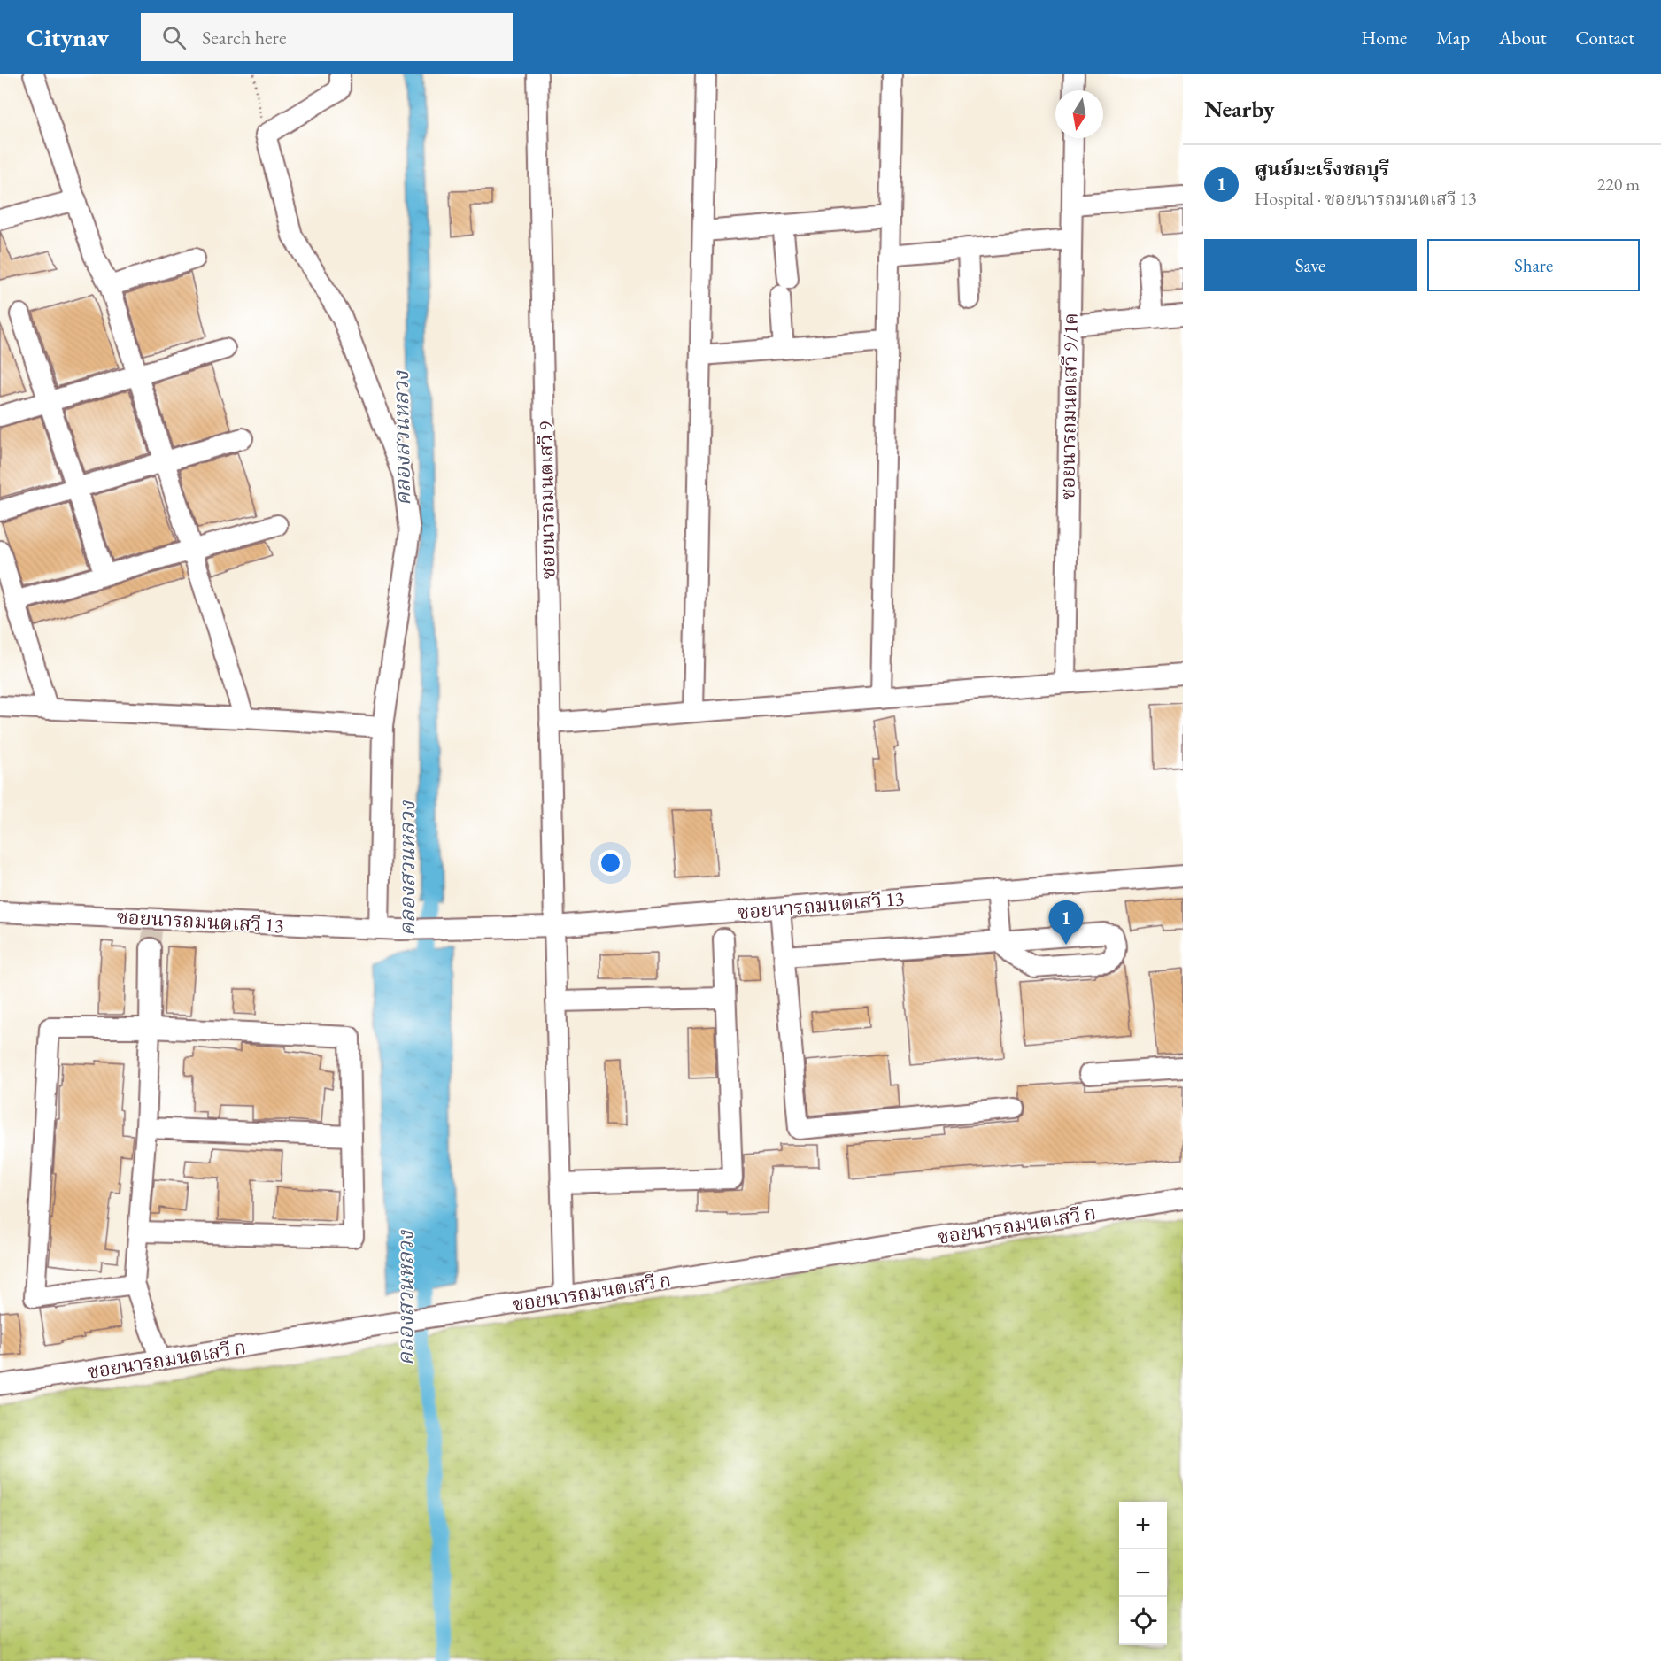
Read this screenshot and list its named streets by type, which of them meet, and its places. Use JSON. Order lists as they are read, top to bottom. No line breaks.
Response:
{"streets":{"street":["ซอยนารถมนตเสวี 9/1ค","ซอยนารถมนตเสวี 9","ซอยนารถมนตเสวี 13","ซอยนารถมนตเสวี ก"]},"crossings":[["ซอยนารถมนตเสวี 9","ซอยนารถมนตเสวี 13"],["ซอยนารถมนตเสวี 9","ซอยนารถมนตเสวี ก"]],"water":["คลองสวนหลวง"],"north":"bottom","page":{"header":"Citynav","search":"Search here","nav":["Home","Map","About","Contact"],"heading":"Nearby","list":[{"mark":"1","name":"ศูนย์มะเร็งชลบุรี","note":"Hospital · ซอยนารถมนตเสวี 13","value":"220 m"}],"buttons":["Save","Share"],"pins":"1","map_buttons":["+","−"]}}
